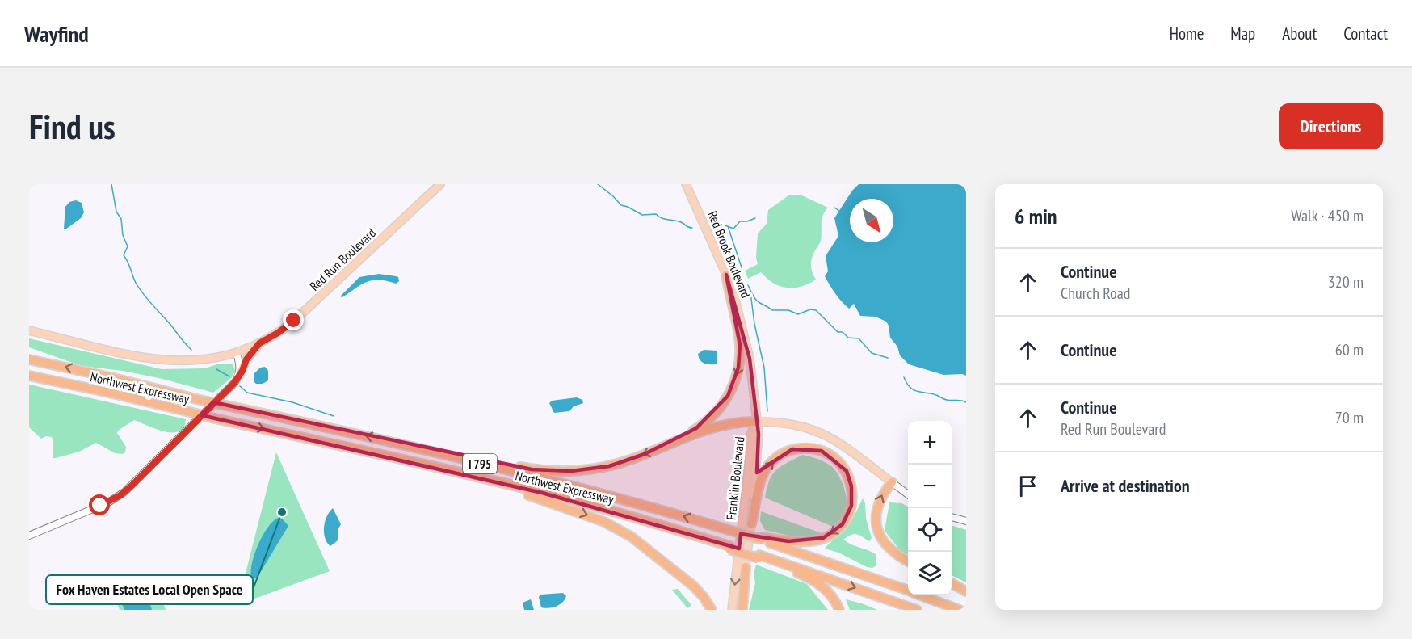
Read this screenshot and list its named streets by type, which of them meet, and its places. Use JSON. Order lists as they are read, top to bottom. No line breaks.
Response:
{"streets":{"highway":["Northwest Expressway","I 795"],"main road":["Red Brook Boulevard","Red Run Boulevard","Franklin Boulevard"]},"crossings":[["Red Brook Boulevard","Franklin Boulevard"]],"places":["Fox Haven Estates Local Open Space"],"north":"bottom right","page":{"header":"Wayfind","nav":["Home","Map","About","Contact"],"buttons":"Directions","title":"Find us","heading":["6 min","Walk · 450 m"],"list":[["Continue","Church Road","320 m"],["Continue","60 m"],["Continue","Red Run Boulevard","70 m"],"Arrive at destination"],"map_buttons":["+","−"]}}
